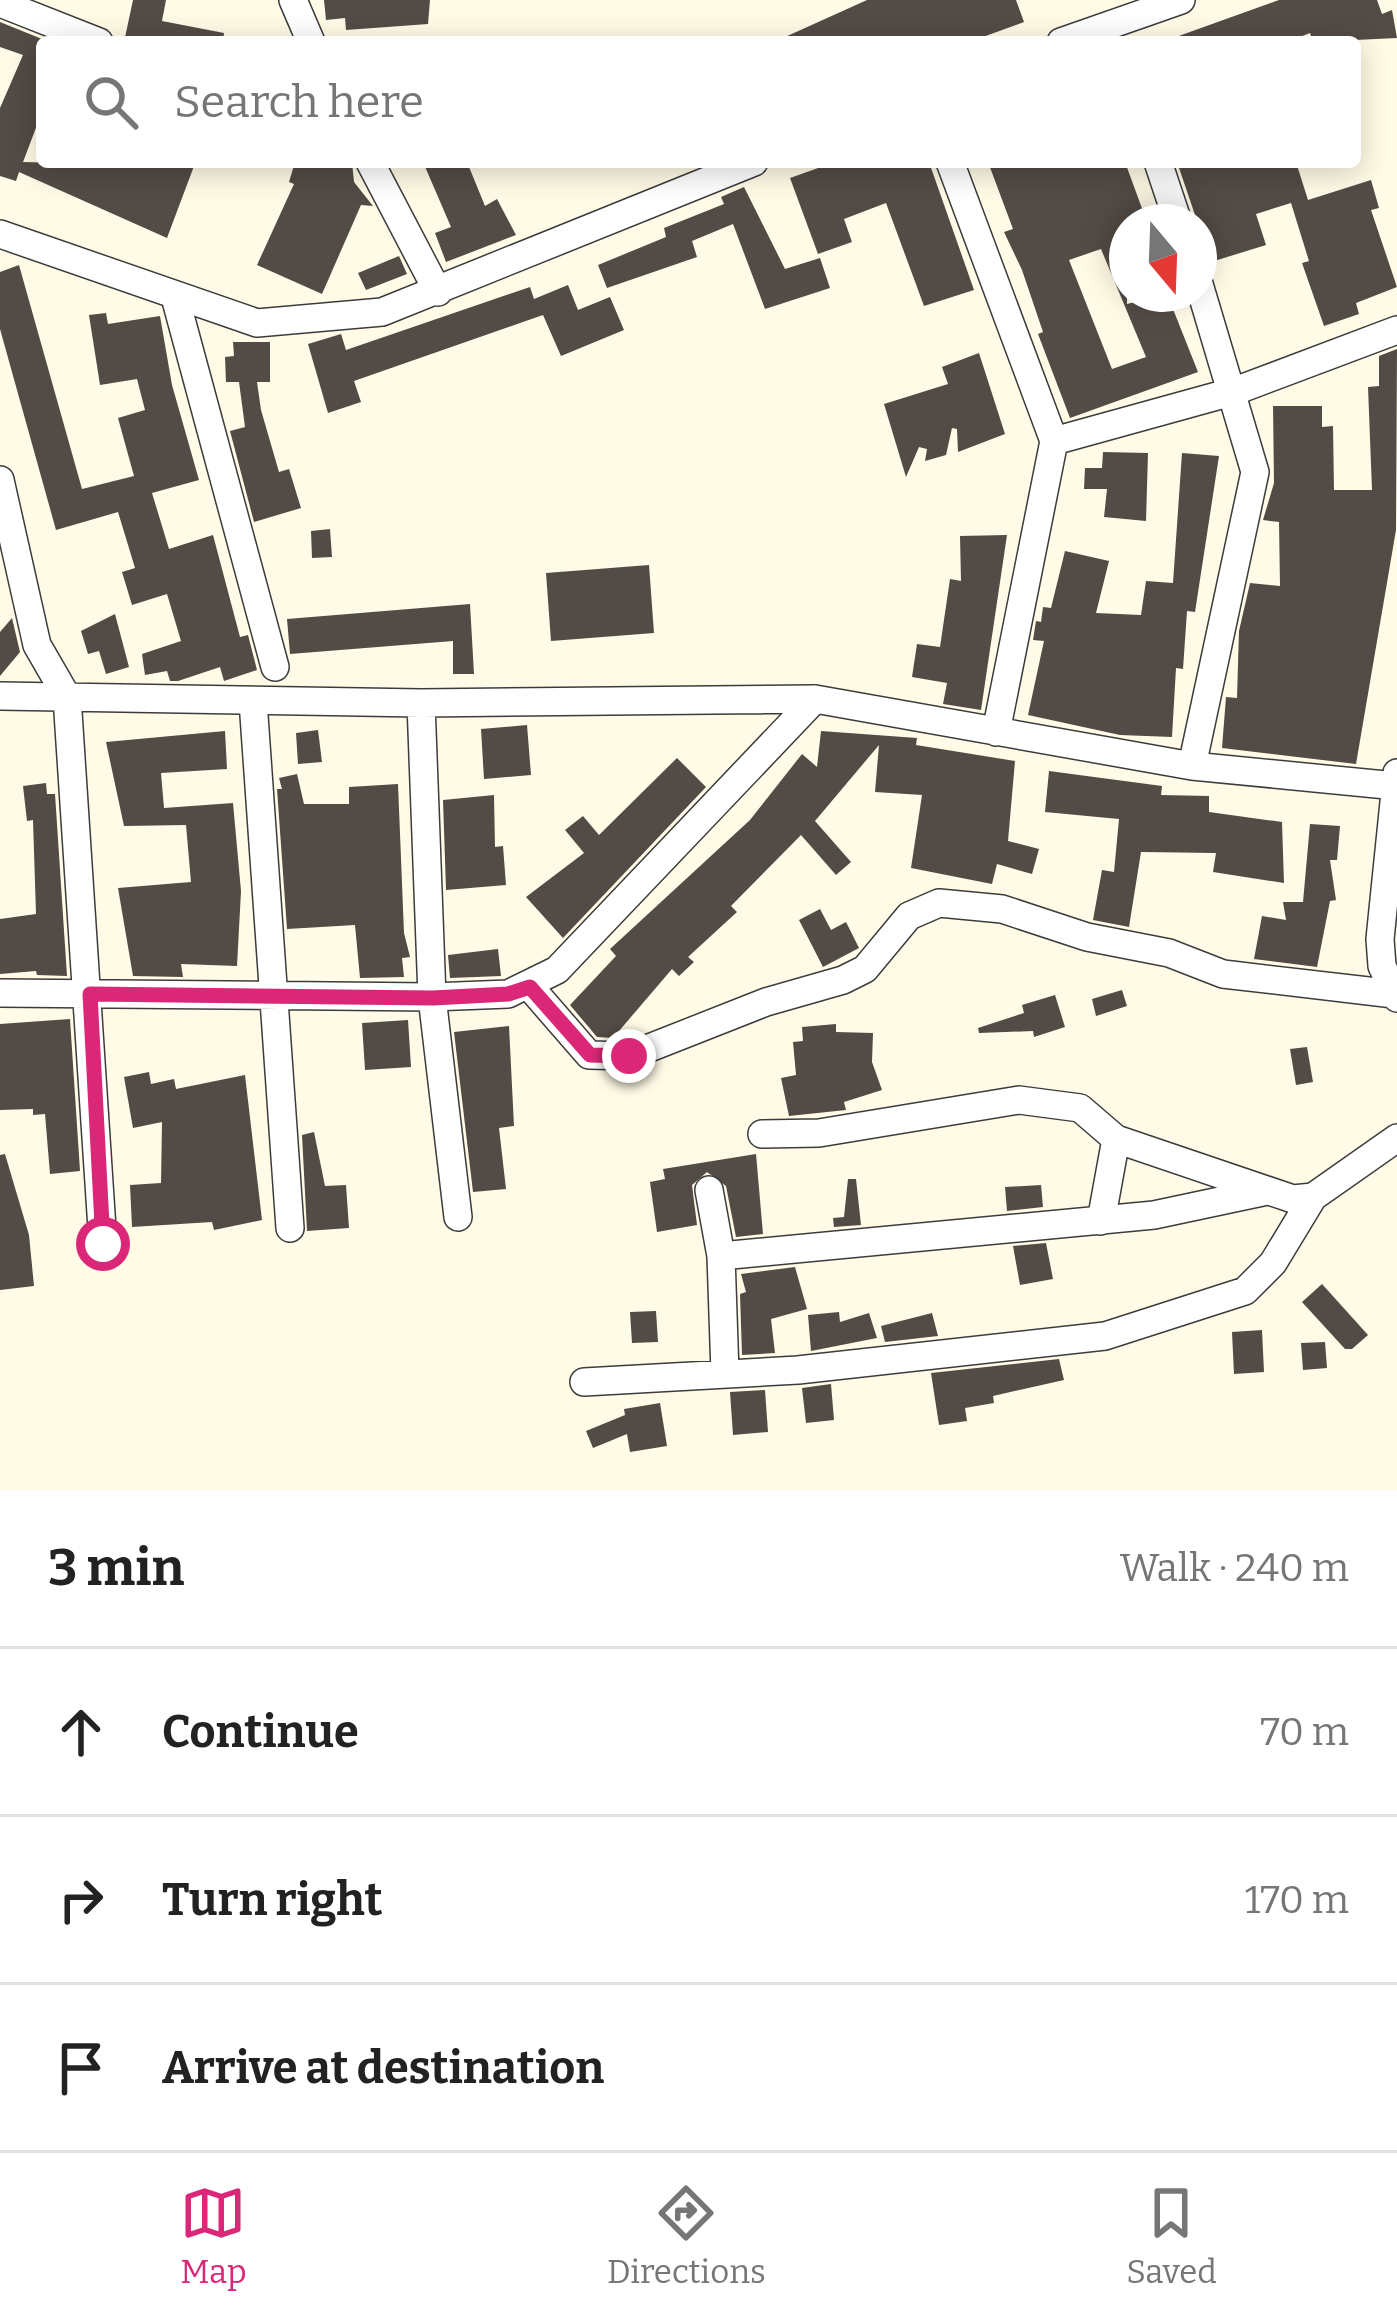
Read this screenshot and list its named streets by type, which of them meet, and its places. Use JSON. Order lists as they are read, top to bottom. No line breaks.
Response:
{"north":"bottom","page":{"search":"Search here","heading":["3 min","Walk · 240 m"],"list":[["Continue","70 m"],["Turn right","170 m"],"Arrive at destination"],"nav":["Map","Directions","Saved"]}}
